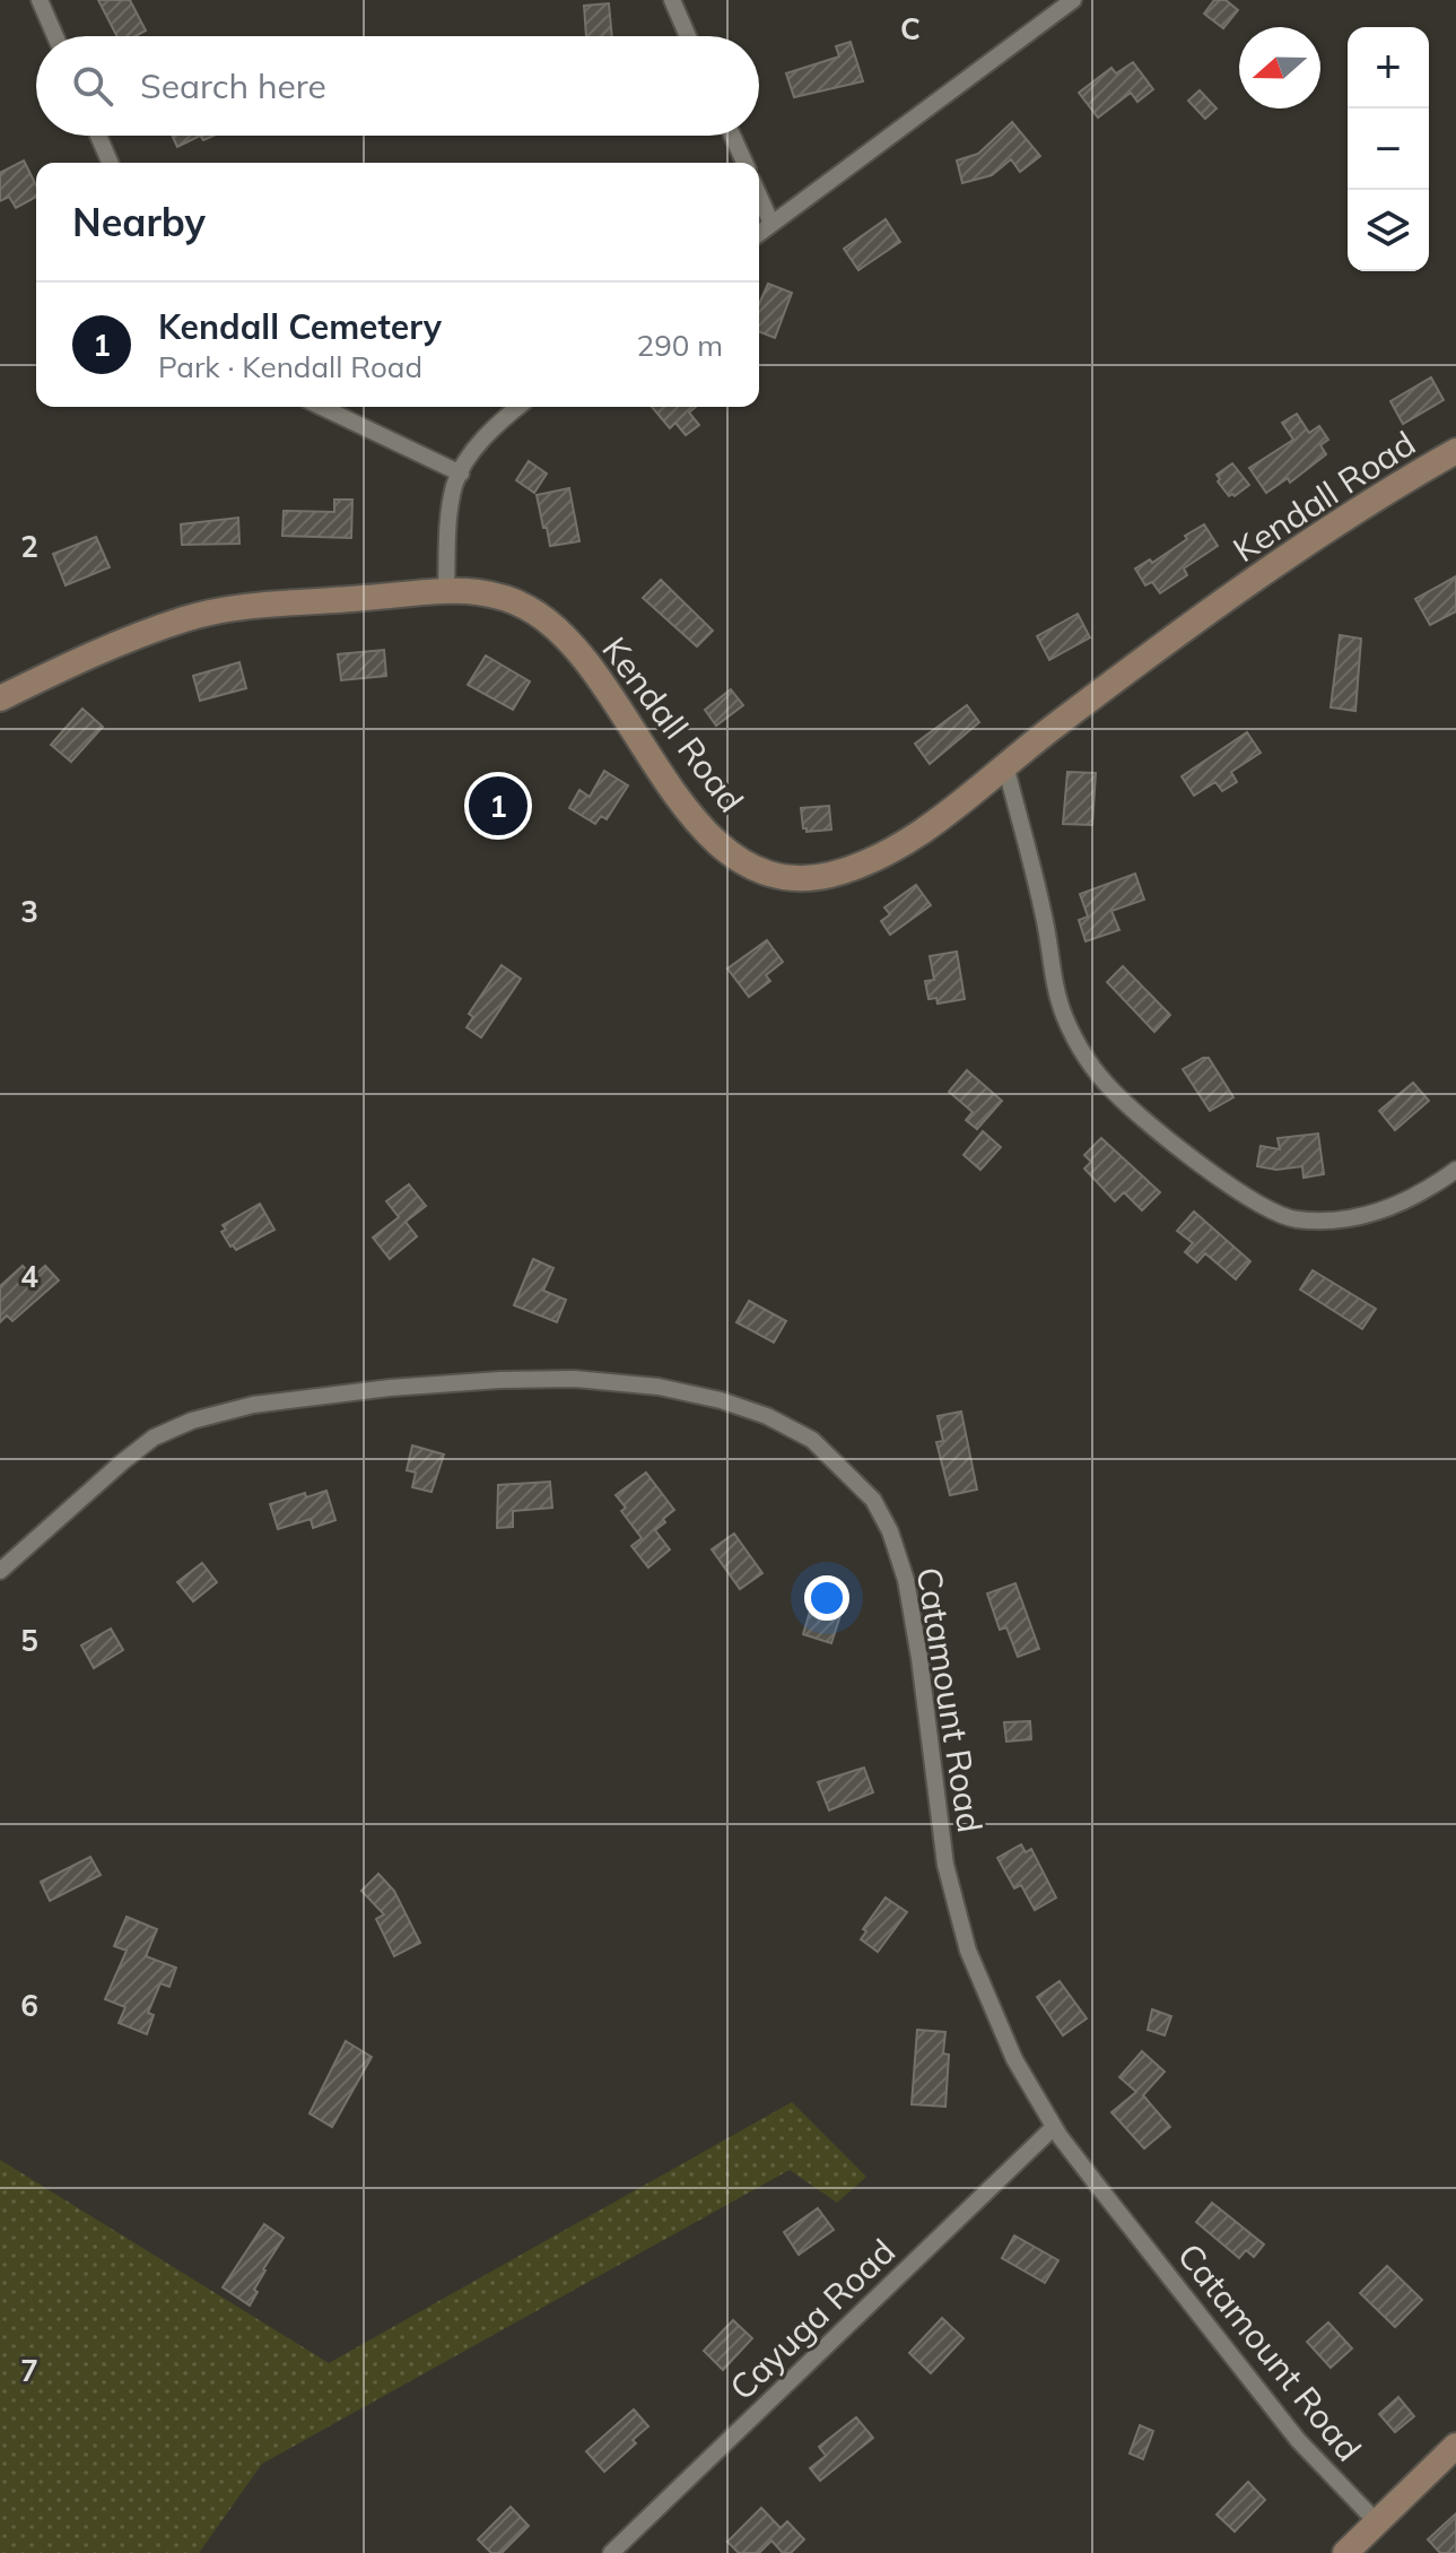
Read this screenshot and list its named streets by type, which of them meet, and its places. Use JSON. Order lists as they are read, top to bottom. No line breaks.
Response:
{"streets":{"street":["Kendall Road","Catamount Road","Cayuga Road"]},"crossings":[["Catamount Road","Cayuga Road"]],"north":"left","page":{"map_buttons":["+","−"],"search":"Search here","heading":"Nearby","list":[{"mark":"1","name":"Kendall Cemetery","note":"Park · Kendall Road","value":"290 m"}],"pins":"1"},"grid":{"columns":["C"],"rows":["2","3","4","5","6","7"]}}
